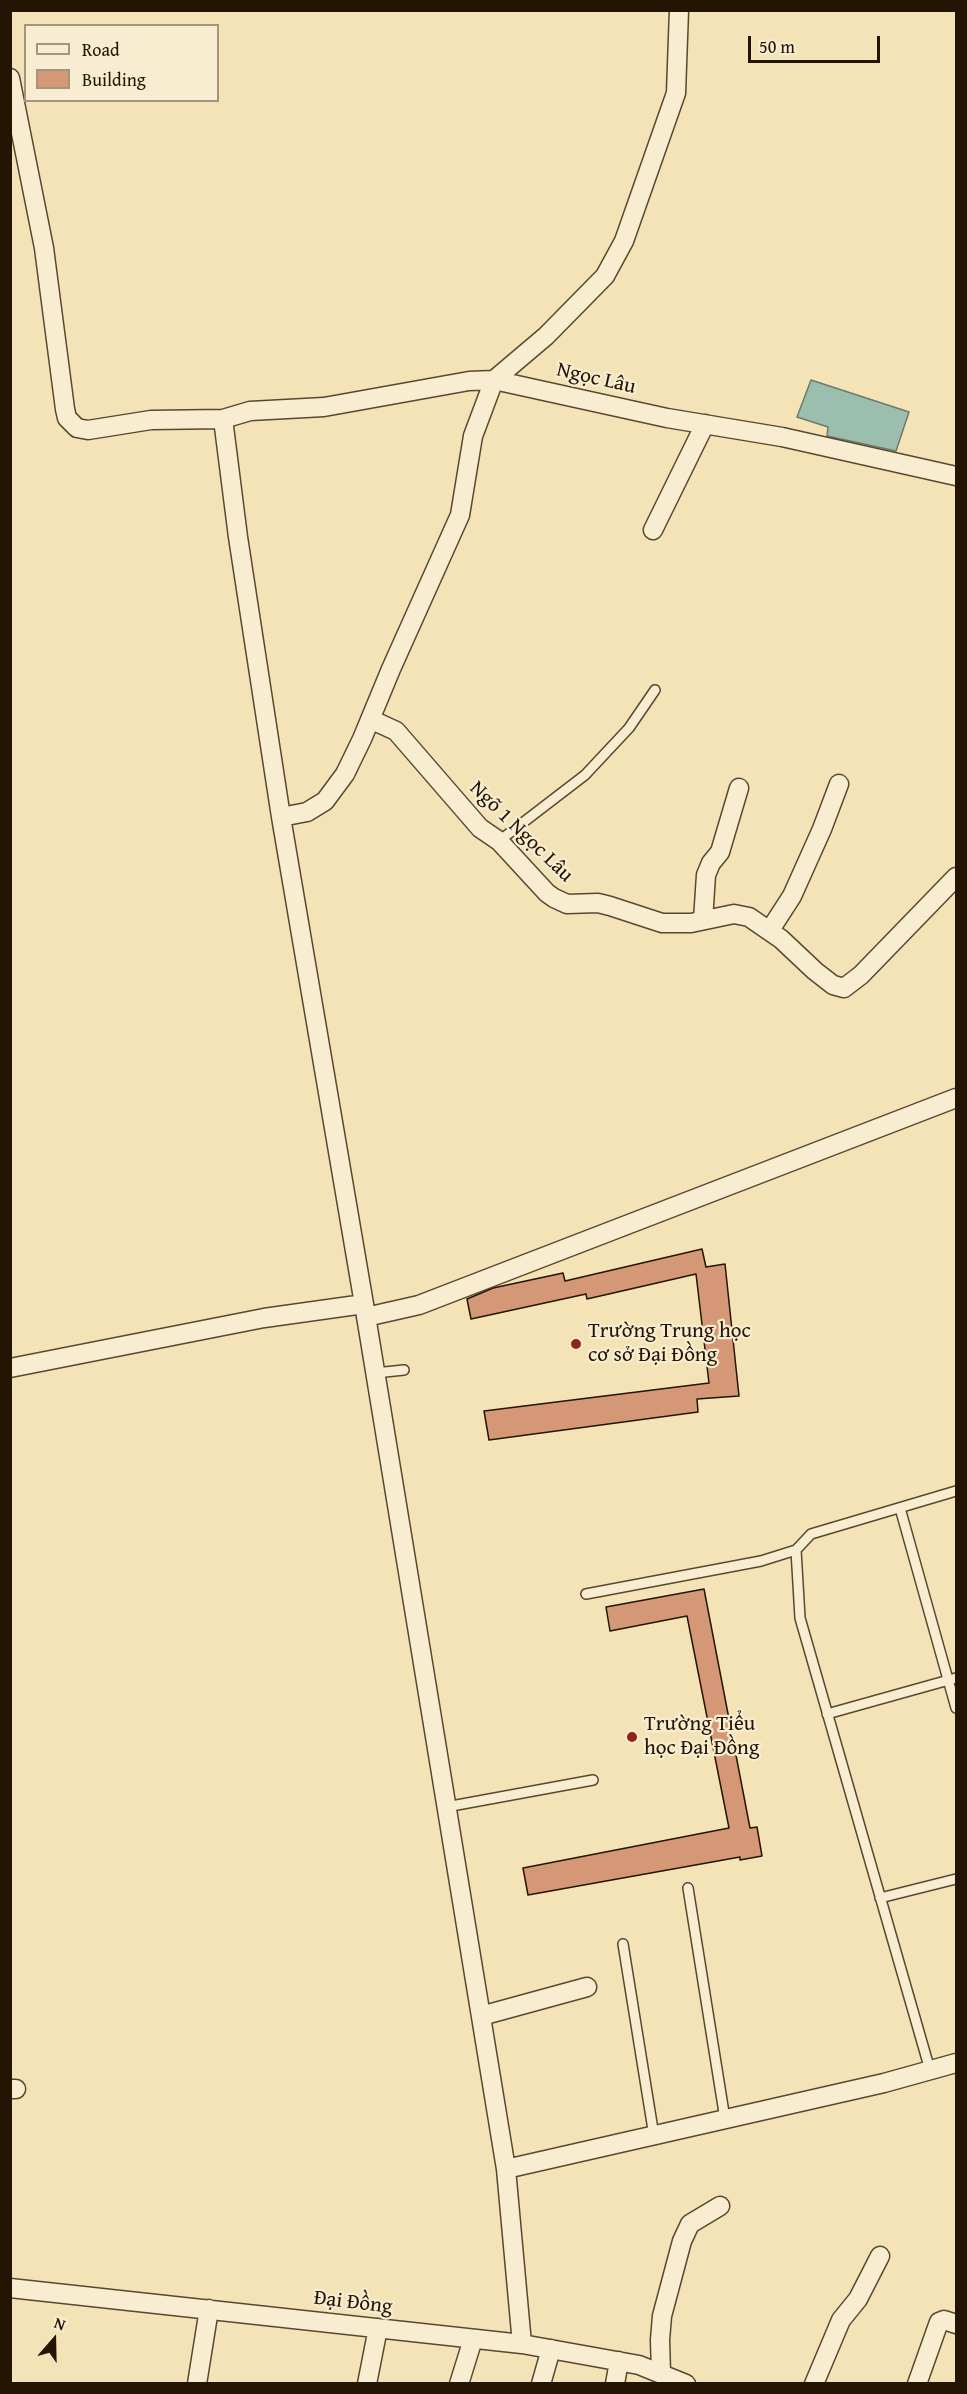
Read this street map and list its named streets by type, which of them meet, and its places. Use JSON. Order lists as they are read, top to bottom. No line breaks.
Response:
{"streets":{"street":["Ngọc Lâu","Ngõ 1 Ngọc Lâu","Đại Đồng"]},"places":["Trường Trung học cơ sở Đại Đồng","Trường Tiểu học Đại Đồng"],"legend":["Road","Building"],"scale_bar":"50 m","north":"top"}
